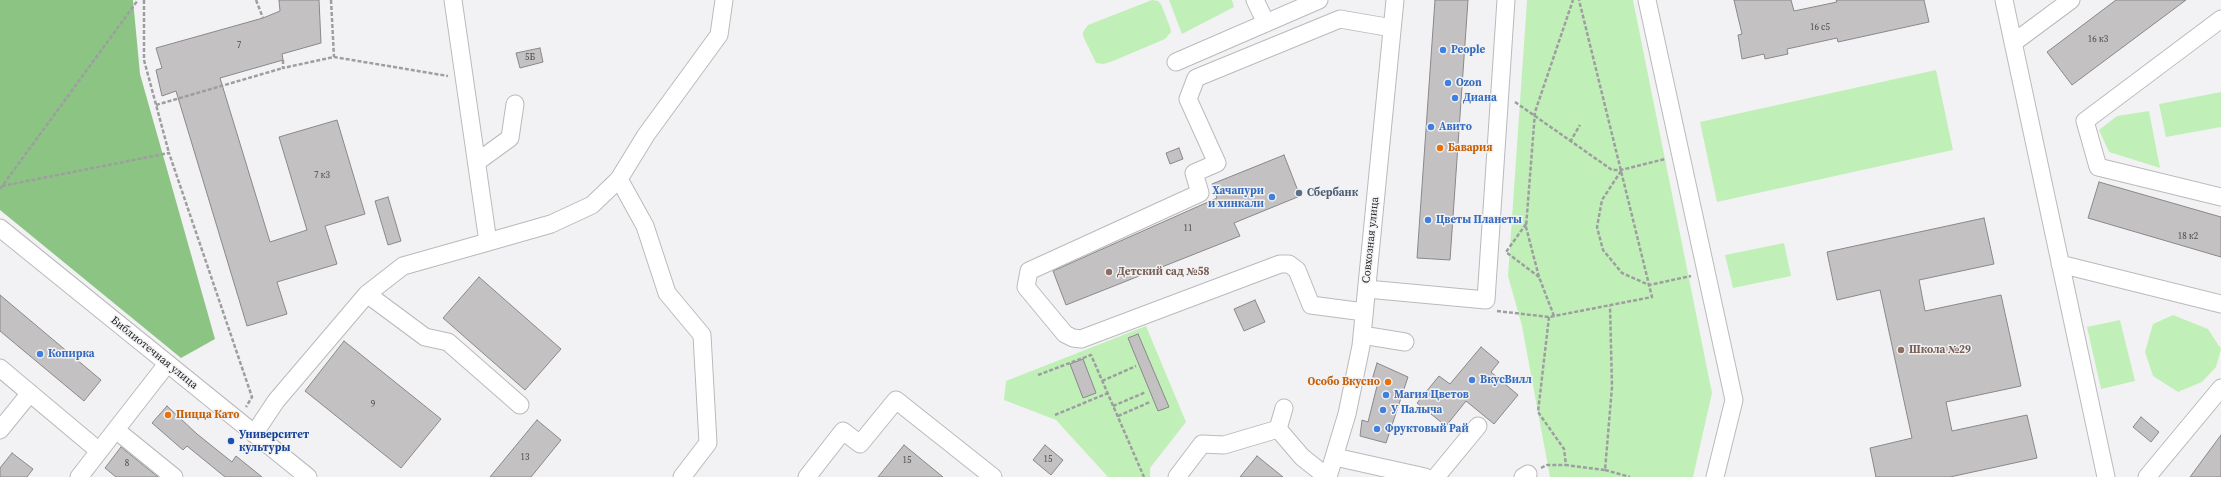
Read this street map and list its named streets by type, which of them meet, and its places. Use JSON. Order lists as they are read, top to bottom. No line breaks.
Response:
{"streets":{"street":["Совхозная улица","Библиотечная улица"]},"places":["People","Ozon","Диана","Авито","Бавария","Сбербанк","Хачапури и хинкали","Цветы Планеты","Детский сад №58","Школа №29","Копирка","ВкусВилл","Особо Вкусно","Магия Цветов","У Палыча","Пицца Като","Фруктовый Рай","Университет культуры"],"house_numbers":["16 с5","16 к3","7","5Б","7 к3","11","18 к2","9","13","15","15","8"]}
